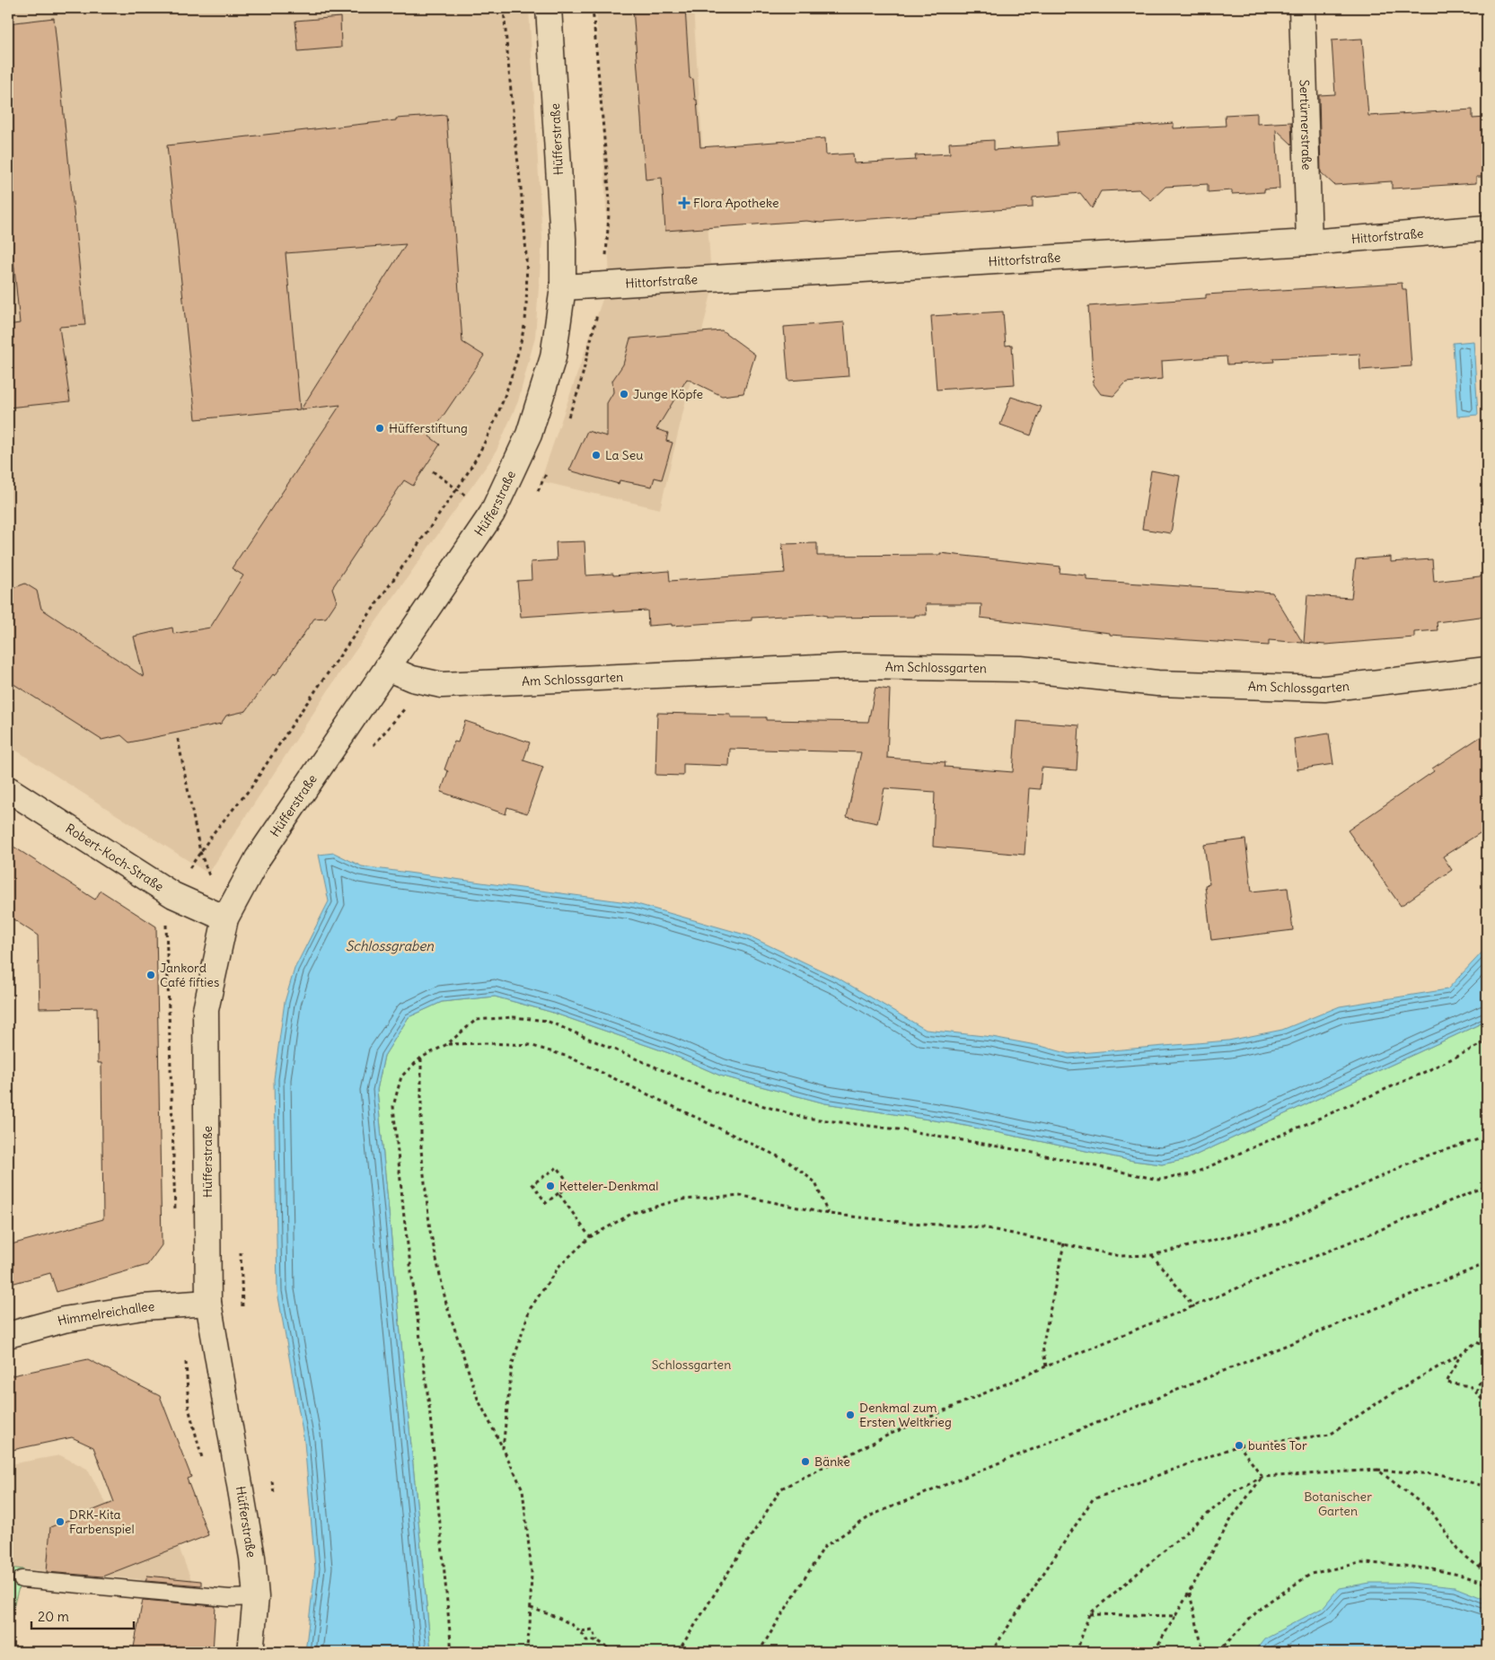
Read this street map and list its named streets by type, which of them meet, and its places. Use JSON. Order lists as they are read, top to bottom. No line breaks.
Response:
{"streets":{"street":["Sertürnerstraße","Hüfferstraße","Hittorfstraße","Am Schlossgarten","Robert-Koch-Straße","Himmelreichallee"]},"crossings":[["Sertürnerstraße","Hittorfstraße"],["Hüfferstraße","Hittorfstraße"],["Hüfferstraße","Am Schlossgarten"],["Hüfferstraße","Robert-Koch-Straße"],["Hüfferstraße","Himmelreichallee"]],"water":["Schlossgraben"],"parks":["Schlossgarten","Botanischer Garten"],"places":{"health":["Flora Apotheke"],"other":["Junge Köpfe","Hüfferstiftung","La Seu","Jankord Café fifties","Ketteler-Denkmal","Denkmal zum Ersten Weltkrieg","buntes Tor","Bänke","DRK-Kita Farbenspiel"]},"scale_bar":"20 m"}
